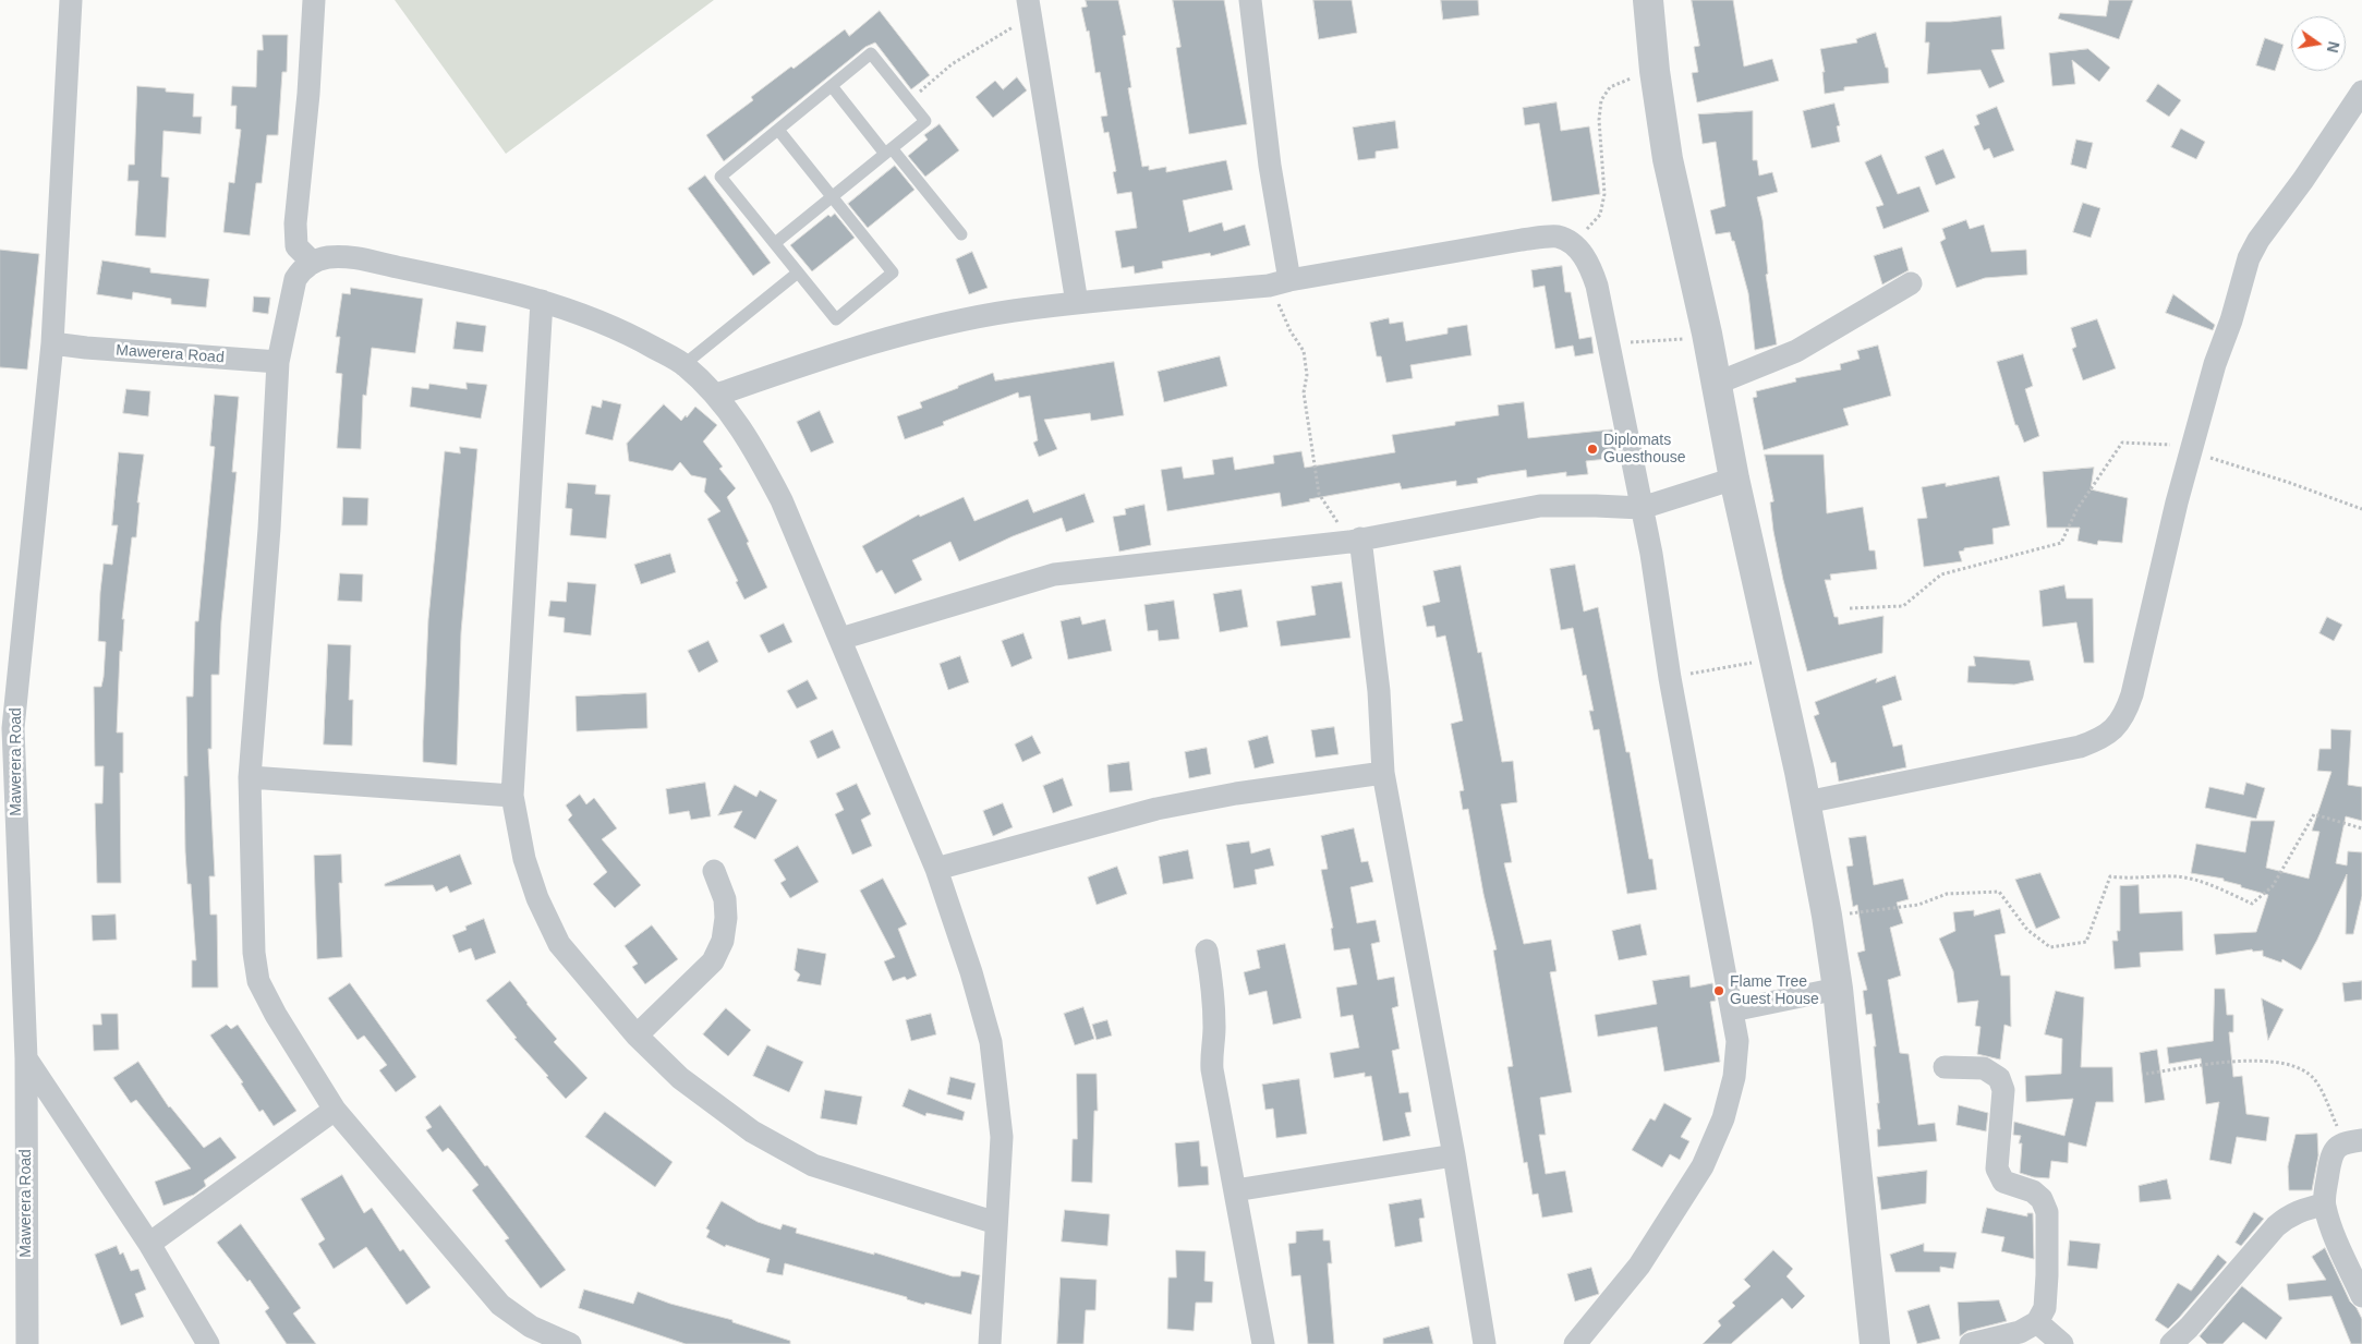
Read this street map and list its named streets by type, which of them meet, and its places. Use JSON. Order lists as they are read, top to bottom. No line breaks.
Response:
{"streets":{"street":["Mawerera Road"]},"places":["Diplomats Guesthouse","Flame Tree Guest House"],"north":"right"}
